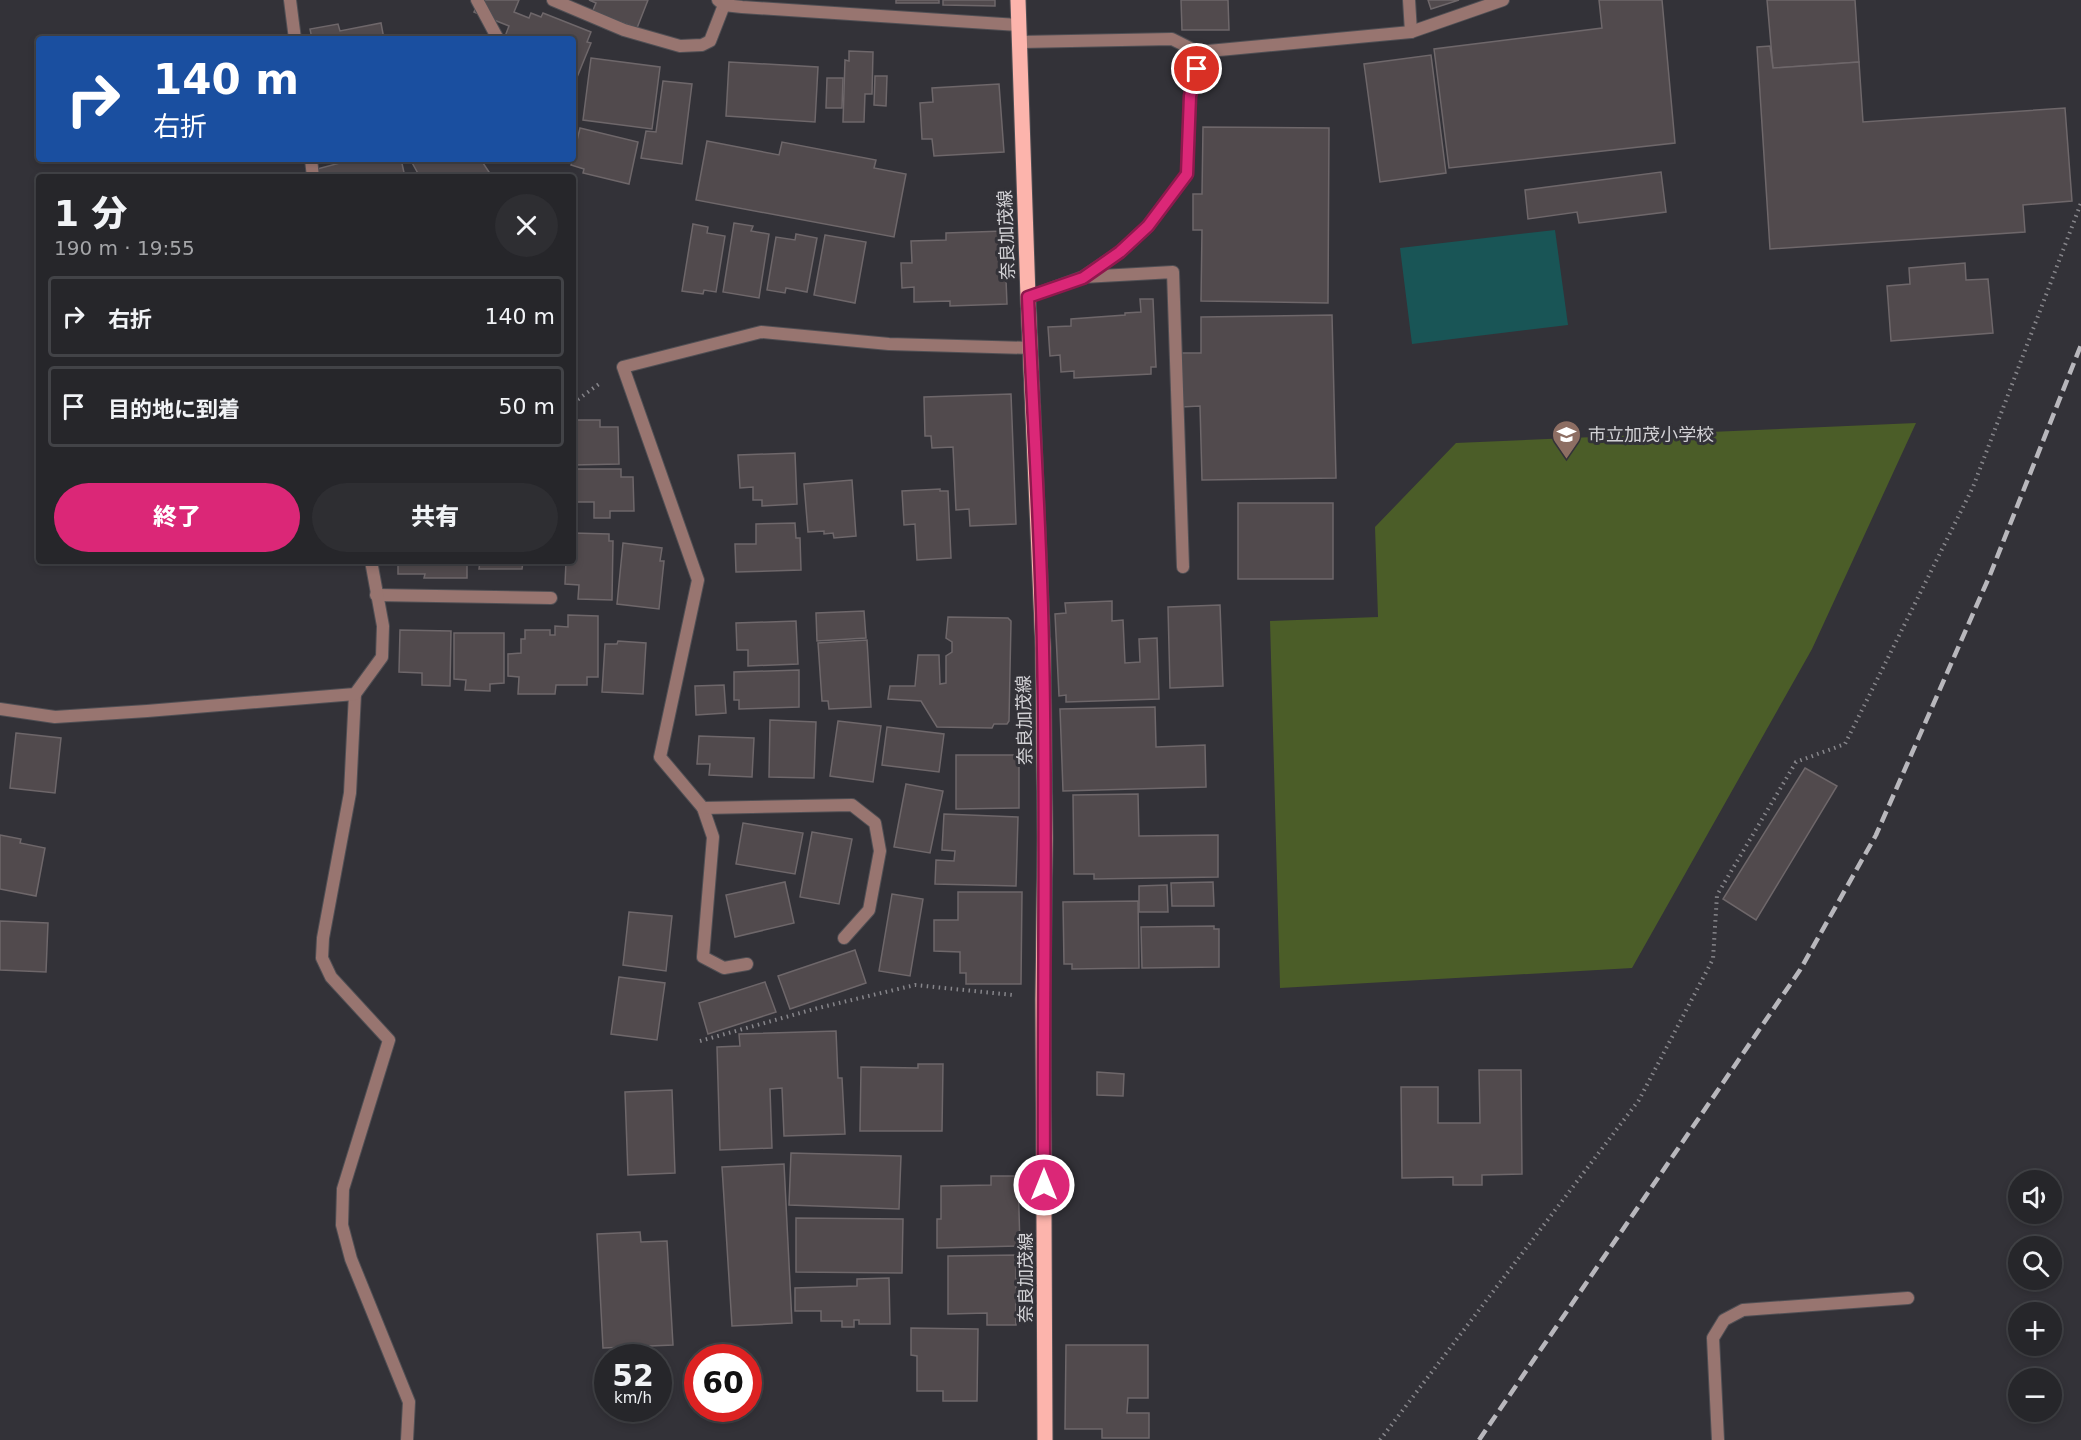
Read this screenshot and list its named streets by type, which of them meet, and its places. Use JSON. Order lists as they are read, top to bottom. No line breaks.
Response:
{"streets":{"main road":["奈良加茂線"]},"places":{"school or university":["市立加茂小学校"]},"page":{"turn":["140 m","右折"],"heading":["1 分","190 m · 19:55"],"list":[{"name":"右折","value":"140 m"},{"name":"目的地に到着","value":"50 m"}],"buttons":["終了","共有"],"map_buttons":["+","−"],"speed":"52 km/h","limit":"60"}}
